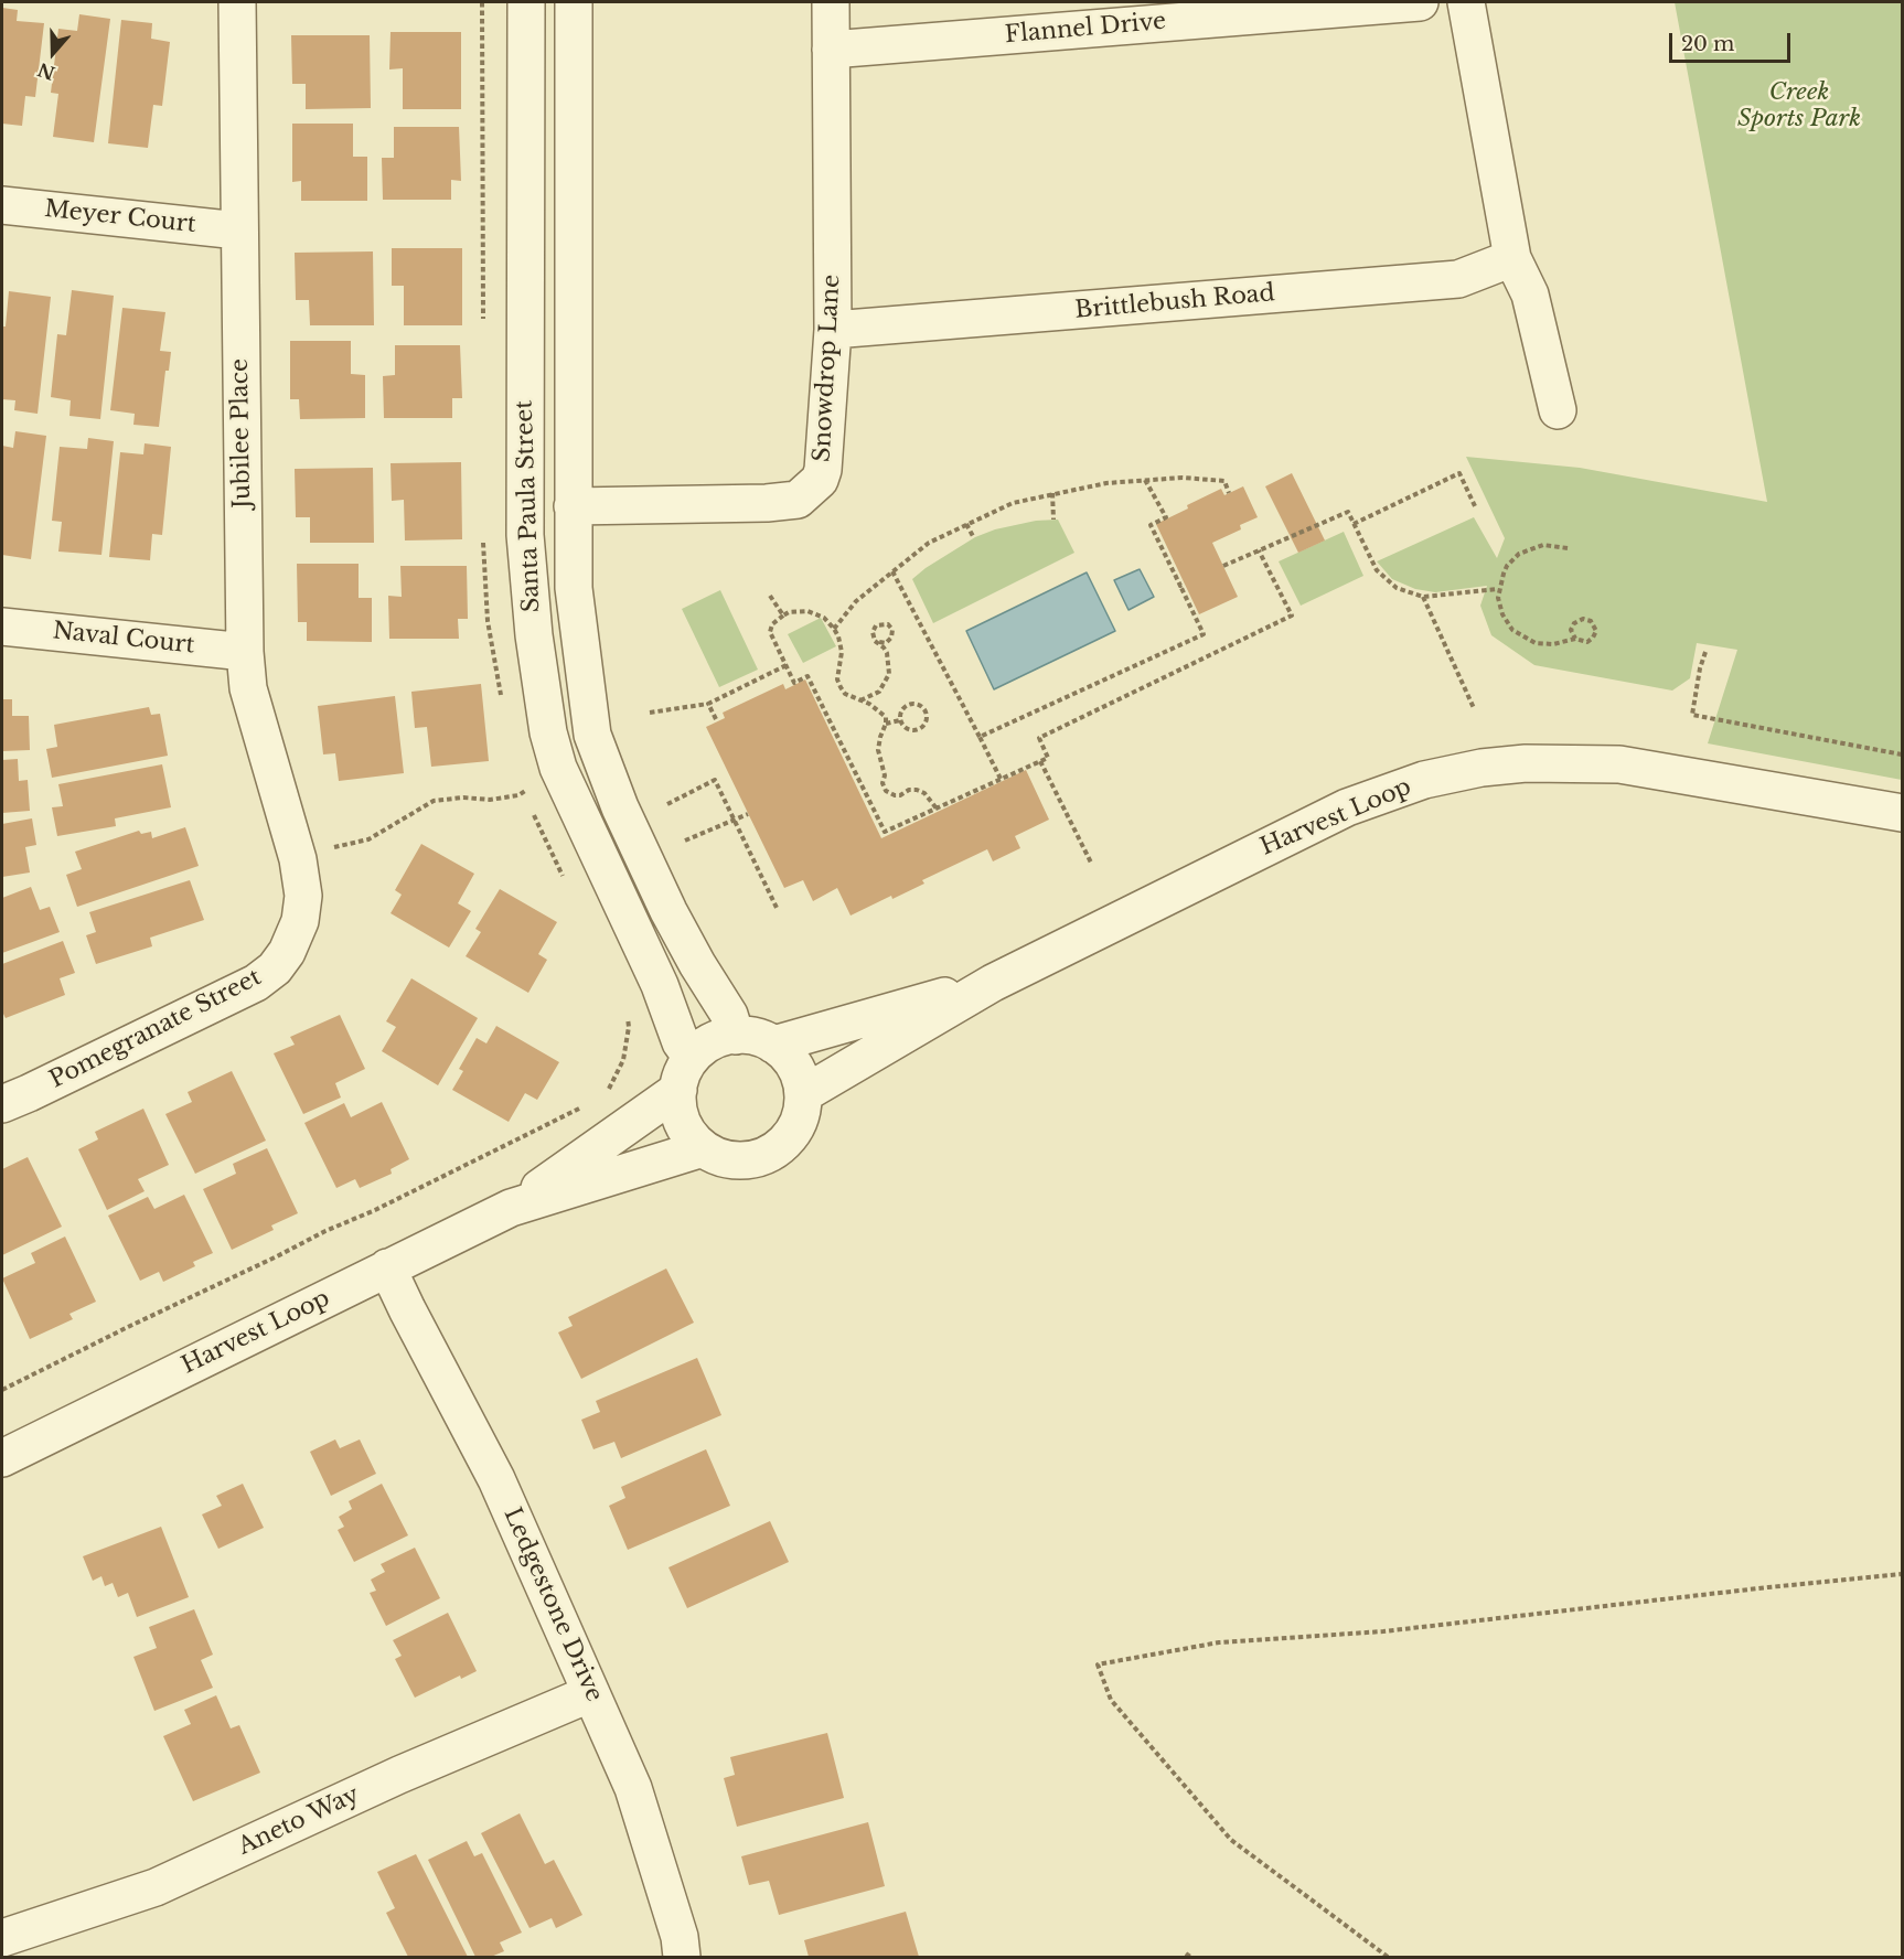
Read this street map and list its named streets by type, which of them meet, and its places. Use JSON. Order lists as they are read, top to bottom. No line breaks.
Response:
{"streets":{"street":["Flannel Drive","Meyer Court","Brittlebush Road","Snowdrop Lane","Jubilee Place","Santa Paula Street","Naval Court","Harvest Loop","Pomegranate Street","Ledgestone Drive","Aneto Way"]},"crossings":[["Flannel Drive","Snowdrop Lane"],["Meyer Court","Jubilee Place"],["Brittlebush Road","Snowdrop Lane"],["Snowdrop Lane","Santa Paula Street"],["Jubilee Place","Naval Court"],["Jubilee Place","Pomegranate Street"],["Santa Paula Street","Harvest Loop"],["Harvest Loop","Ledgestone Drive"],["Ledgestone Drive","Aneto Way"]],"parks":["Creek Sports Park"],"scale_bar":"20 m","north":"bottom"}
